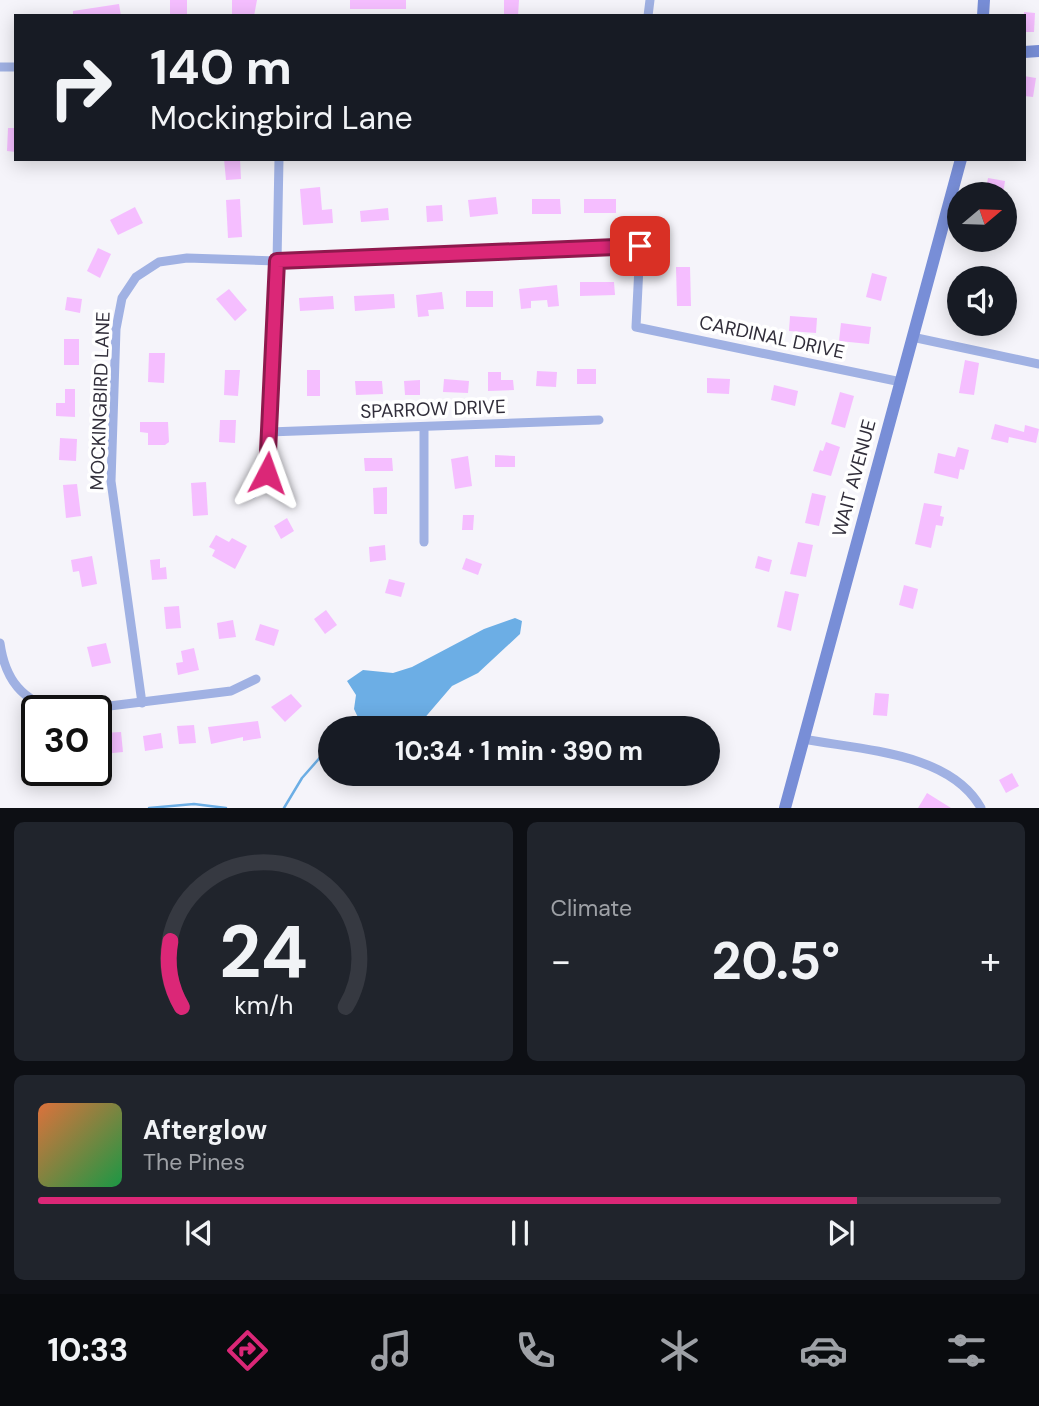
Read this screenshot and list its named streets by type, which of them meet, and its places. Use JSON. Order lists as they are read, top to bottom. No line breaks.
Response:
{"streets":{"main road":["WAIT AVENUE"],"street":["CARDINAL DRIVE","MOCKINGBIRD LANE","SPARROW DRIVE"]},"crossings":[["CARDINAL DRIVE","MOCKINGBIRD LANE"],["CARDINAL DRIVE","WAIT AVENUE"]],"north":"right","page":{"turn":["140 m","Mockingbird Lane"],"limit":"30","trip":"10:34 · 1 min · 390 m","tile":"Climate","heat":["−","20.5°","+"],"song":["Afterglow","The Pines"],"tabs":"10:33","gauge":["24","km/h"]}}
